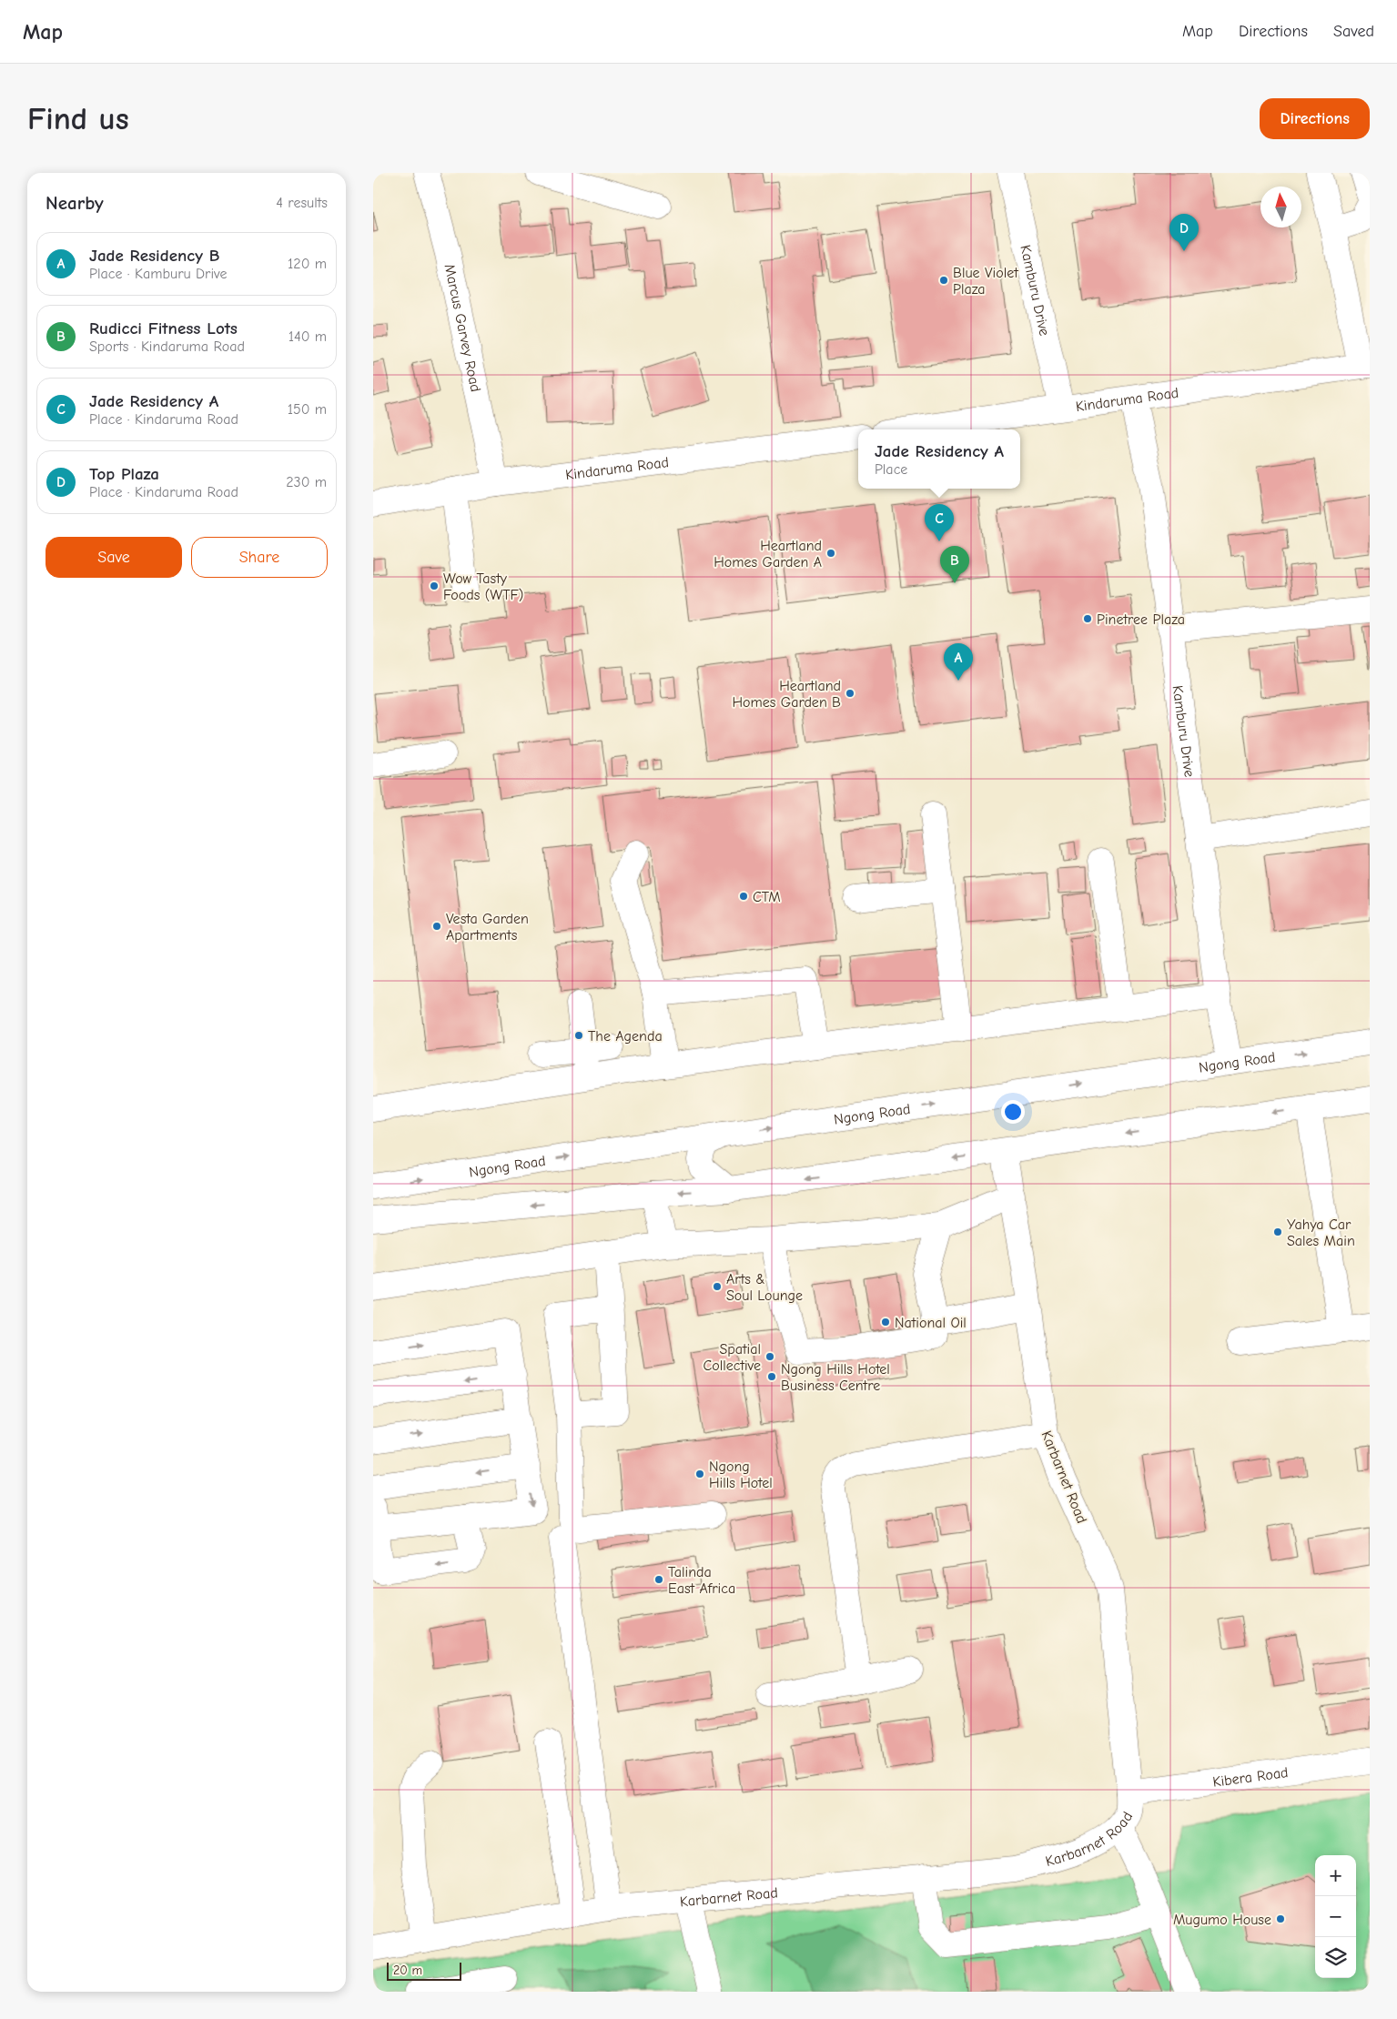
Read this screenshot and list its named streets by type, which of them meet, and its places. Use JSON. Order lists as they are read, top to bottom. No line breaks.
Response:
{"streets":{"street":["Kamburu Drive","Marcus Garvey Road","Kindaruma Road","Ngong Road","Karbarnet Road","Kibera Road"]},"crossings":[["Kamburu Drive","Kindaruma Road"],["Kamburu Drive","Ngong Road"],["Marcus Garvey Road","Kindaruma Road"],["Karbarnet Road","Kibera Road"]],"places":["Blue Violet Plaza","Heartland Homes Garden A","Wow Tasty Foods (WTF)","Pinetree Plaza","Heartland Homes Garden B","CTM","Vesta Garden Apartments","The Agenda","Yahya Car Sales Main","Arts & Soul Lounge","National Oil","Spatial Collective","Ngong Hills Hotel Business Centre","Ngong Hills Hotel","Talinda East Africa","Mugumo House"],"scale_bar":"20 m","north":"top","page":{"header":"Map","nav":["Map","Directions","Saved"],"buttons":["Directions",["Save","Share"]],"title":"Find us","heading":["Nearby","4 results"],"pins":["D","C","B","A"],"list":[{"mark":"A","name":"Jade Residency B","note":"Place · Kamburu Drive","value":"120 m"},{"mark":"B","name":"Rudicci Fitness Lots","note":"Sports · Kindaruma Road","value":"140 m"},{"mark":"C","name":"Jade Residency A","note":"Place · Kindaruma Road","value":"150 m"},{"mark":"D","name":"Top Plaza","note":"Place · Kindaruma Road","value":"230 m"}],"popup":["Jade Residency A","Place"],"map_buttons":["+","−"],"scale":"20 m"}}
